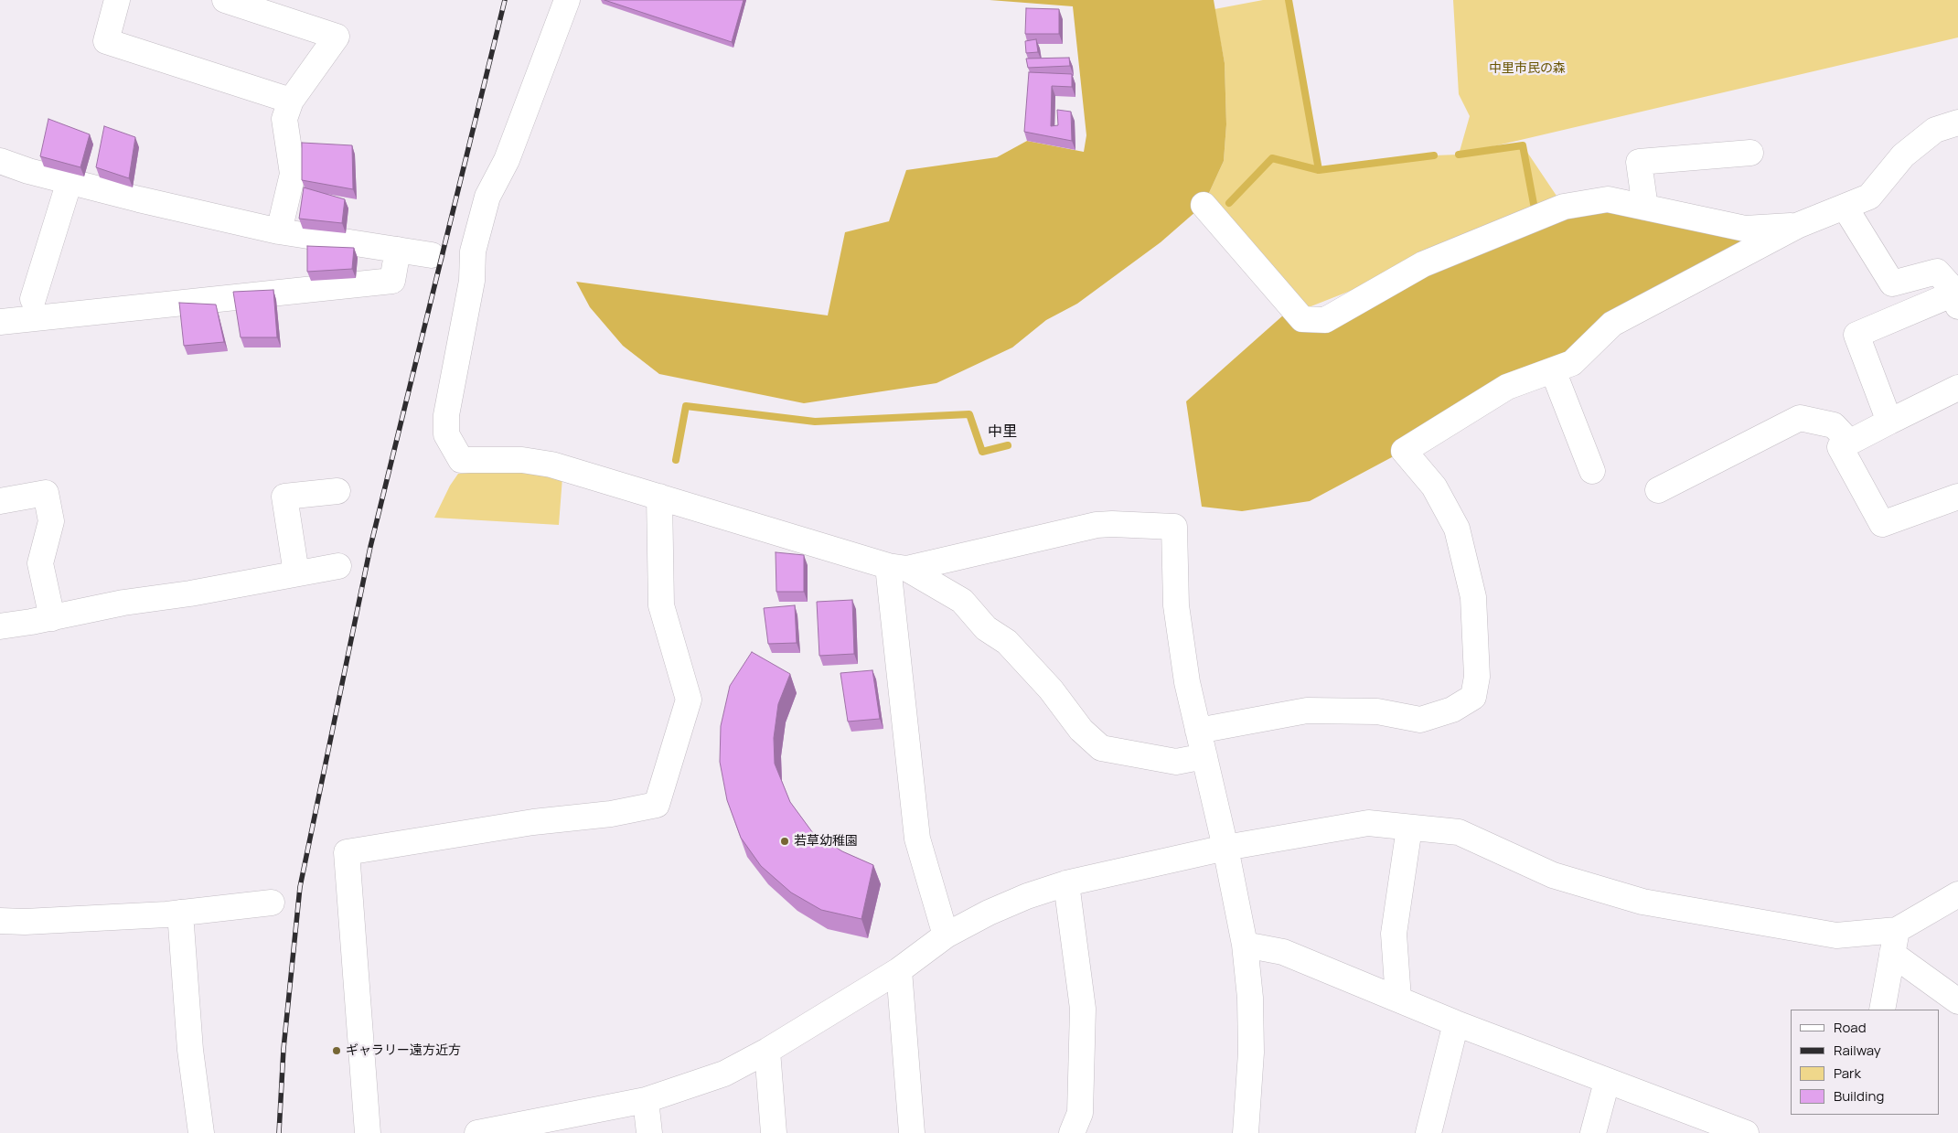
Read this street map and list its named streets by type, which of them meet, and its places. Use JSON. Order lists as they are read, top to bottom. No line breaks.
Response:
{"districts":["中里"],"parks":["中里市民の森"],"places":["若草幼稚園","ギャラリー遠方近方"],"legend":["Road","Railway","Park","Building"]}
